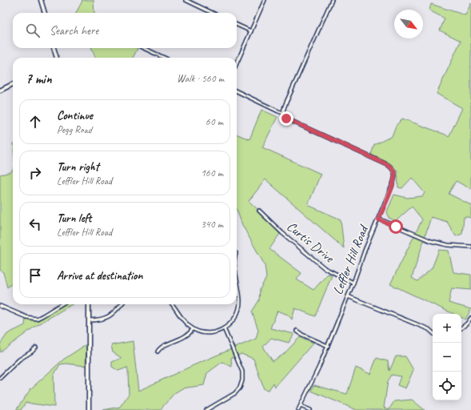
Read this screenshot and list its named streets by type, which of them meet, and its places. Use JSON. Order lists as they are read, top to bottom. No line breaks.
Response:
{"streets":{"street":["Curtis Drive","Leffler Hill Road"]},"crossings":[["Curtis Drive","Leffler Hill Road"]],"north":"bottom right","page":{"search":"Search here","heading":["7 min","Walk · 560 m"],"list":[["Continue","Pegg Road","60 m"],["Turn right","Leffler Hill Road","160 m"],["Turn left","Leffler Hill Road","340 m"],"Arrive at destination"],"map_buttons":["+","−"]}}
